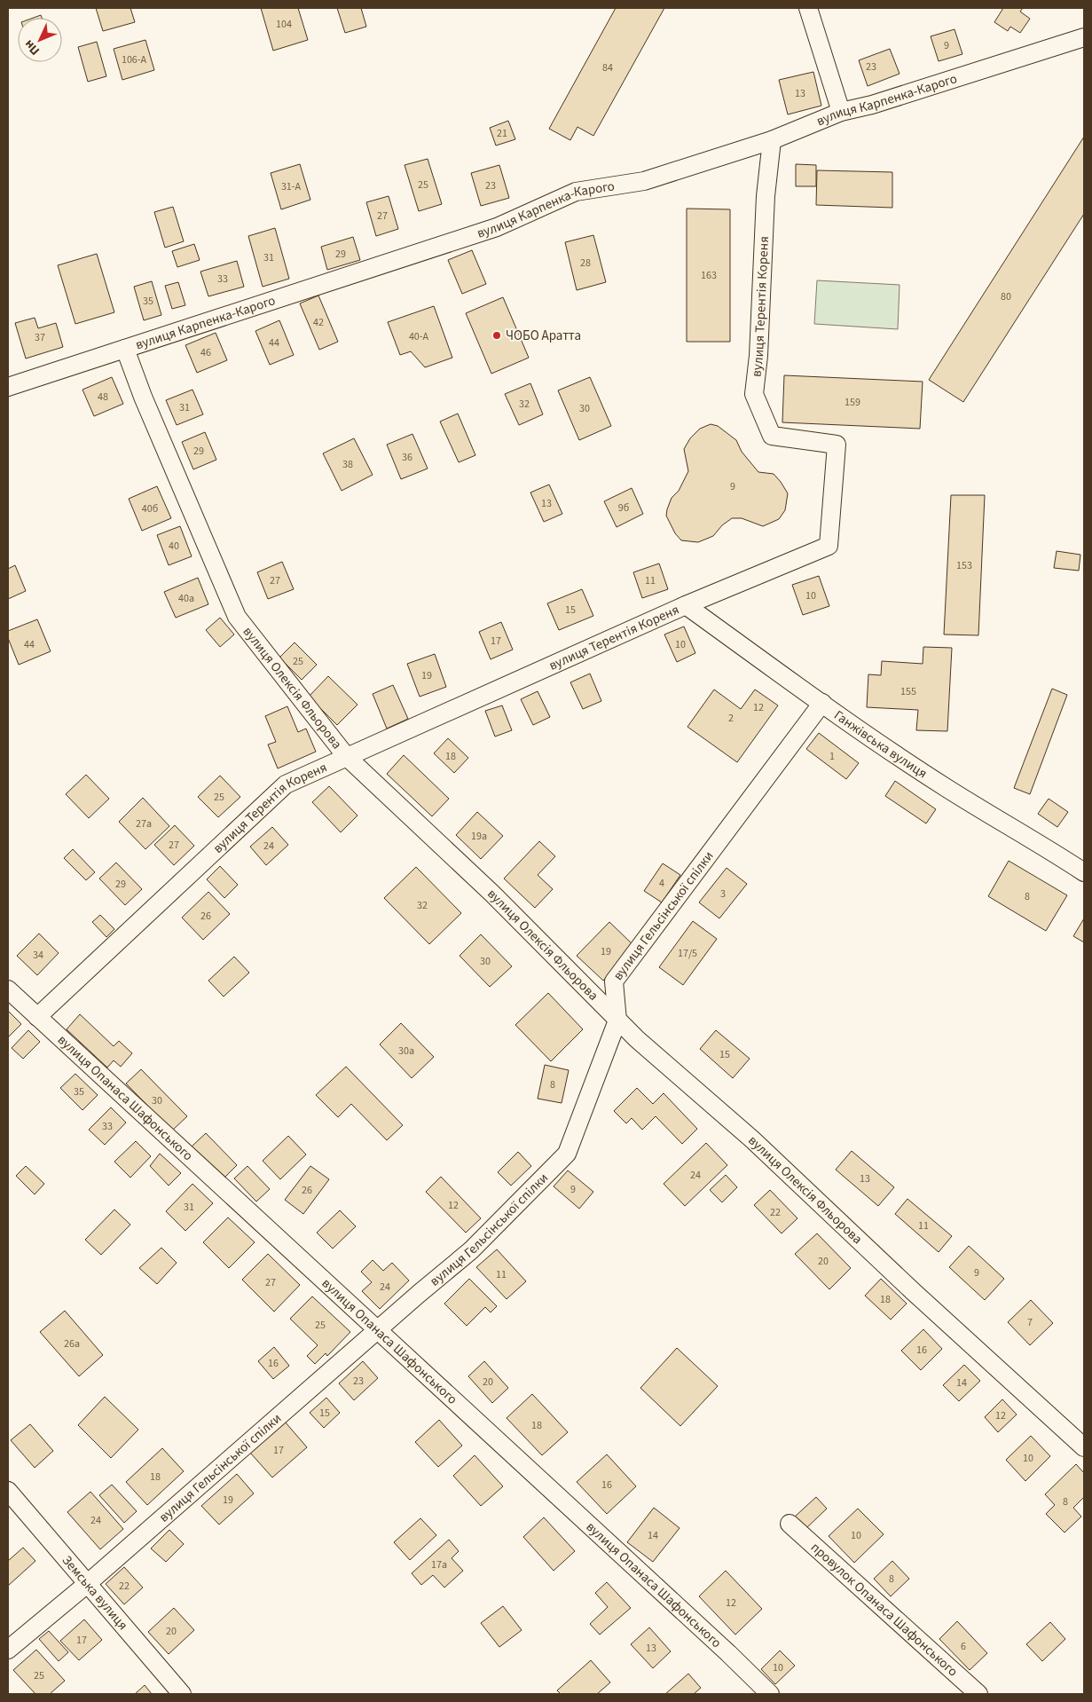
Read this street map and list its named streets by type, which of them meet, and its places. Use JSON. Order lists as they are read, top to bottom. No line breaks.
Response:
{"streets":{"street":["вулиця Карпенка-Карого","вулиця Терентія Кореня","вулиця Олексія Фльорова","Ганжівська вулиця","вулиця Гельсінської спілки","вулиця Опанаса Шафонського","Земська вулиця","провулок Опанаса Шафонського"]},"crossings":[["вулиця Карпенка-Карого","вулиця Терентія Кореня"],["вулиця Карпенка-Карого","вулиця Олексія Фльорова"],["вулиця Терентія Кореня","вулиця Олексія Фльорова"],["вулиця Терентія Кореня","Ганжівська вулиця"],["вулиця Терентія Кореня","вулиця Опанаса Шафонського"],["вулиця Олексія Фльорова","вулиця Гельсінської спілки"],["Ганжівська вулиця","вулиця Гельсінської спілки"],["вулиця Гельсінської спілки","вулиця Опанаса Шафонського"],["вулиця Гельсінської спілки","Земська вулиця"]],"places":["ЧОБО Аратта"],"house_numbers":["104","9","106-А","23","84","13","21","25","23","31-А","27","29","31","28","163","33","80","35","42","40-А","37","44","46","48","159","32","31","30","29","36","38","9","13","9б","40б","40","153","27","11","10","40а","15","17","44","10","25","19","155","12","2","18","1","25","27а","19а","27","24","4","29","3","8","32","26","19","17/5","34","30","30а","15","8","35","30","33","24","13","9","26","12","31","22","11","20","9","11","27","24","18","7","25","26а","16","16","23","20","14","15","12","18","17","10","18","16","19","8","24","14","10","17а","8","22","12","20","17","6","13","10","25"],"north":"bottom left"}
